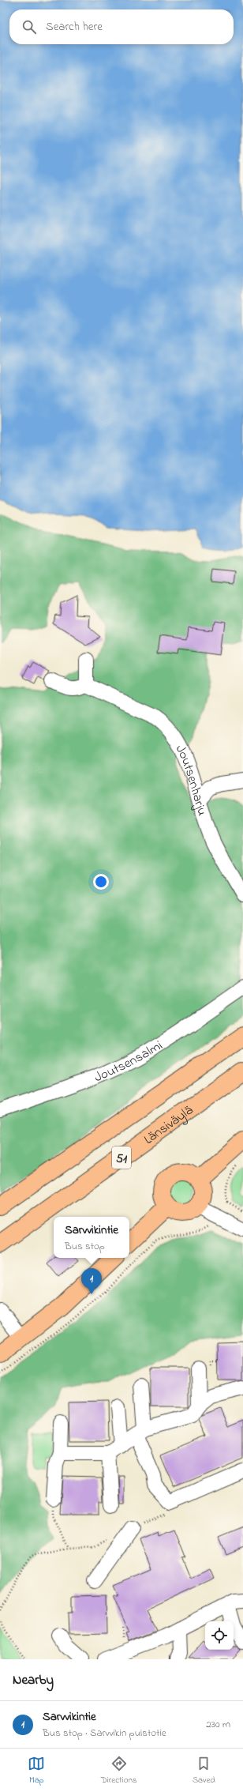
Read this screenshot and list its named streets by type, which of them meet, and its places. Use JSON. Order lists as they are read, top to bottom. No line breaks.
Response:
{"streets":{"main road":["Länsiväylä","51"],"street":["Joutsenharju","Joutsensalmi"]},"page":{"search":"Search here","popup":["Sarvvikintie","Bus stop"],"pins":"1","heading":"Nearby","list":[{"mark":"1","name":"Sarvvikintie","note":"Bus stop · Sarvvikin puistotie","value":"230 m"}],"nav":["Map","Directions","Saved"]}}
